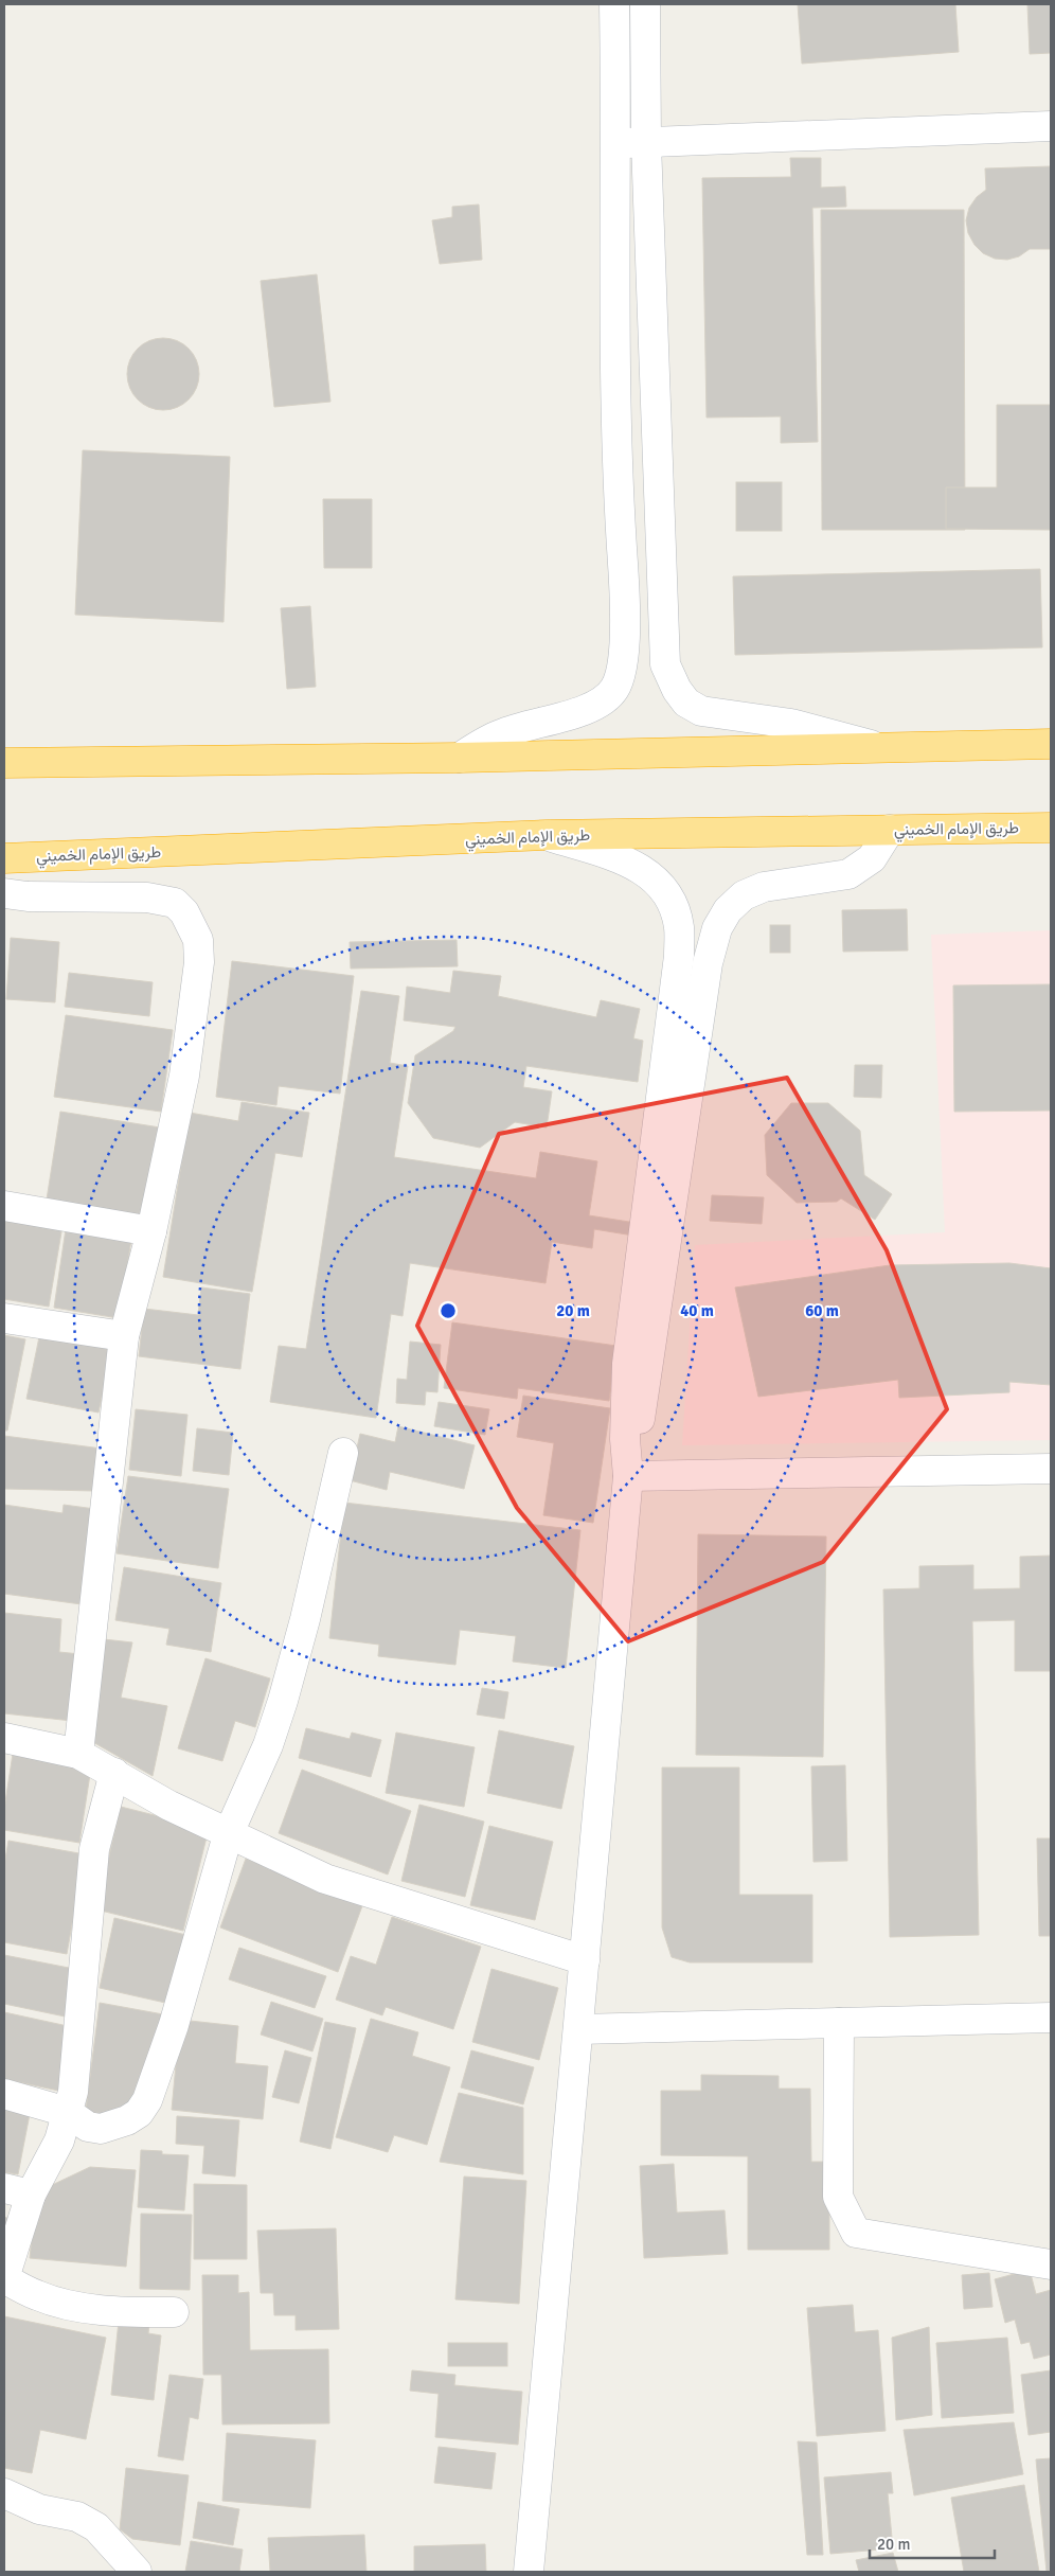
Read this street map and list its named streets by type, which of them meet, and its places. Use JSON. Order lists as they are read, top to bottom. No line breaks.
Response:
{"streets":{"highway":["طريق الإمام الخميني"]},"scale_bar":"20 m","rings":["20 m","40 m","60 m"]}
